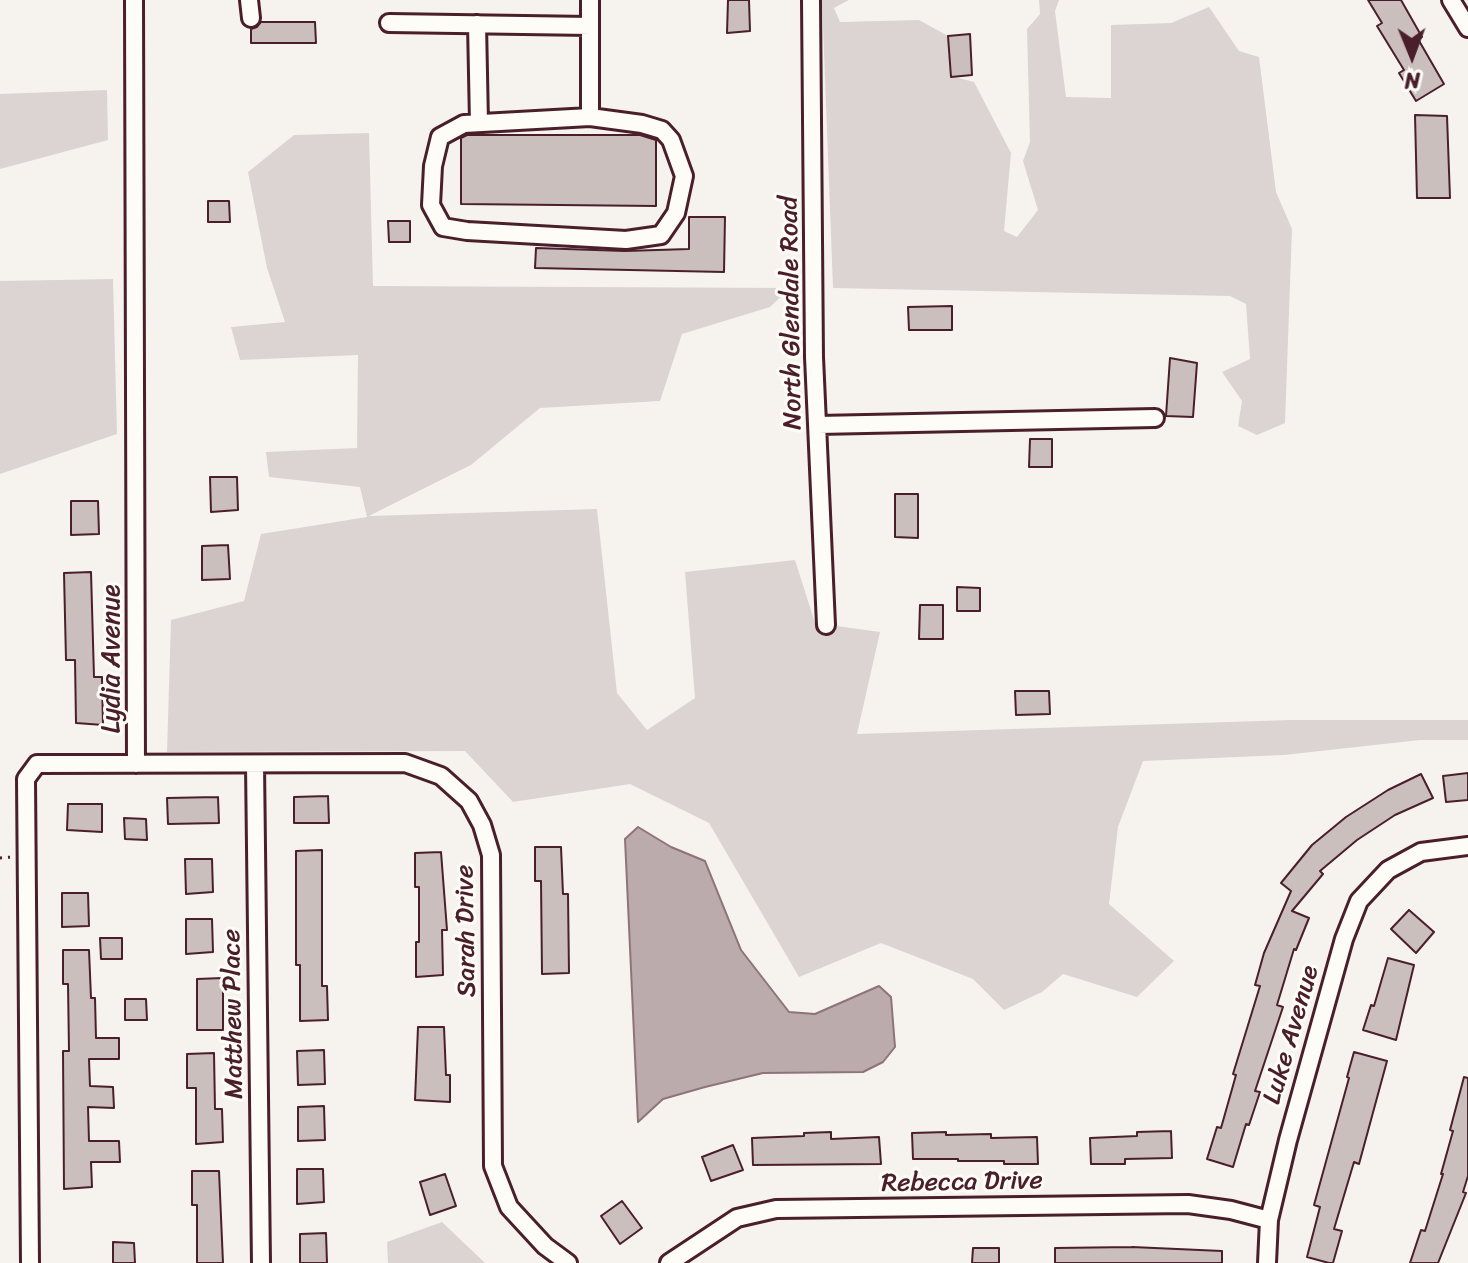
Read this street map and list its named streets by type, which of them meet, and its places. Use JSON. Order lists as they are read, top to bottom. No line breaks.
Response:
{"streets":{"street":["North Glendale Road","Lydia Avenue","Sarah Drive","Matthew Place","Luke Avenue","Rebecca Drive"]},"crossings":[["Lydia Avenue","Sarah Drive"],["Sarah Drive","Matthew Place"],["Luke Avenue","Rebecca Drive"]],"north":"bottom"}
